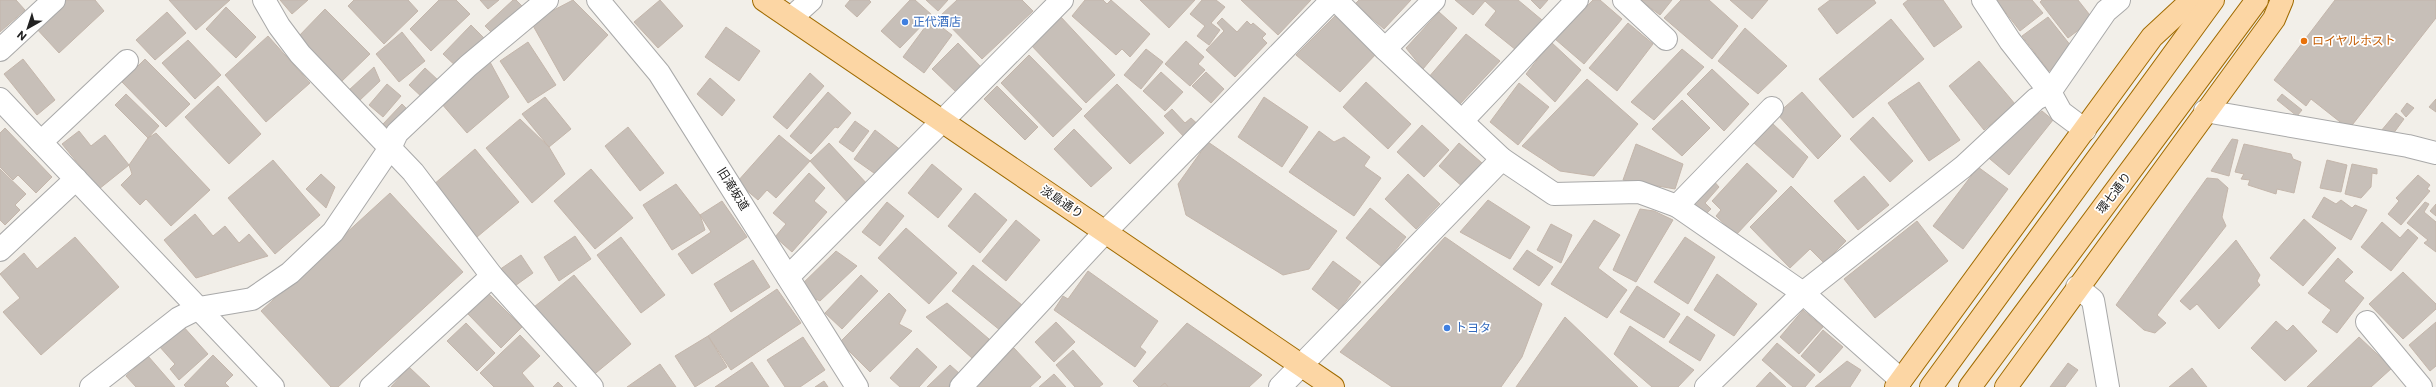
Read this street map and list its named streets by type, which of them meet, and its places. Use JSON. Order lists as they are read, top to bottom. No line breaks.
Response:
{"streets":{"main road":["環七通り","淡島通り"],"street":["旧滝坂道"]},"places":["正代酒店","ロイヤルホスト","トヨタ"],"north":"bottom left"}
